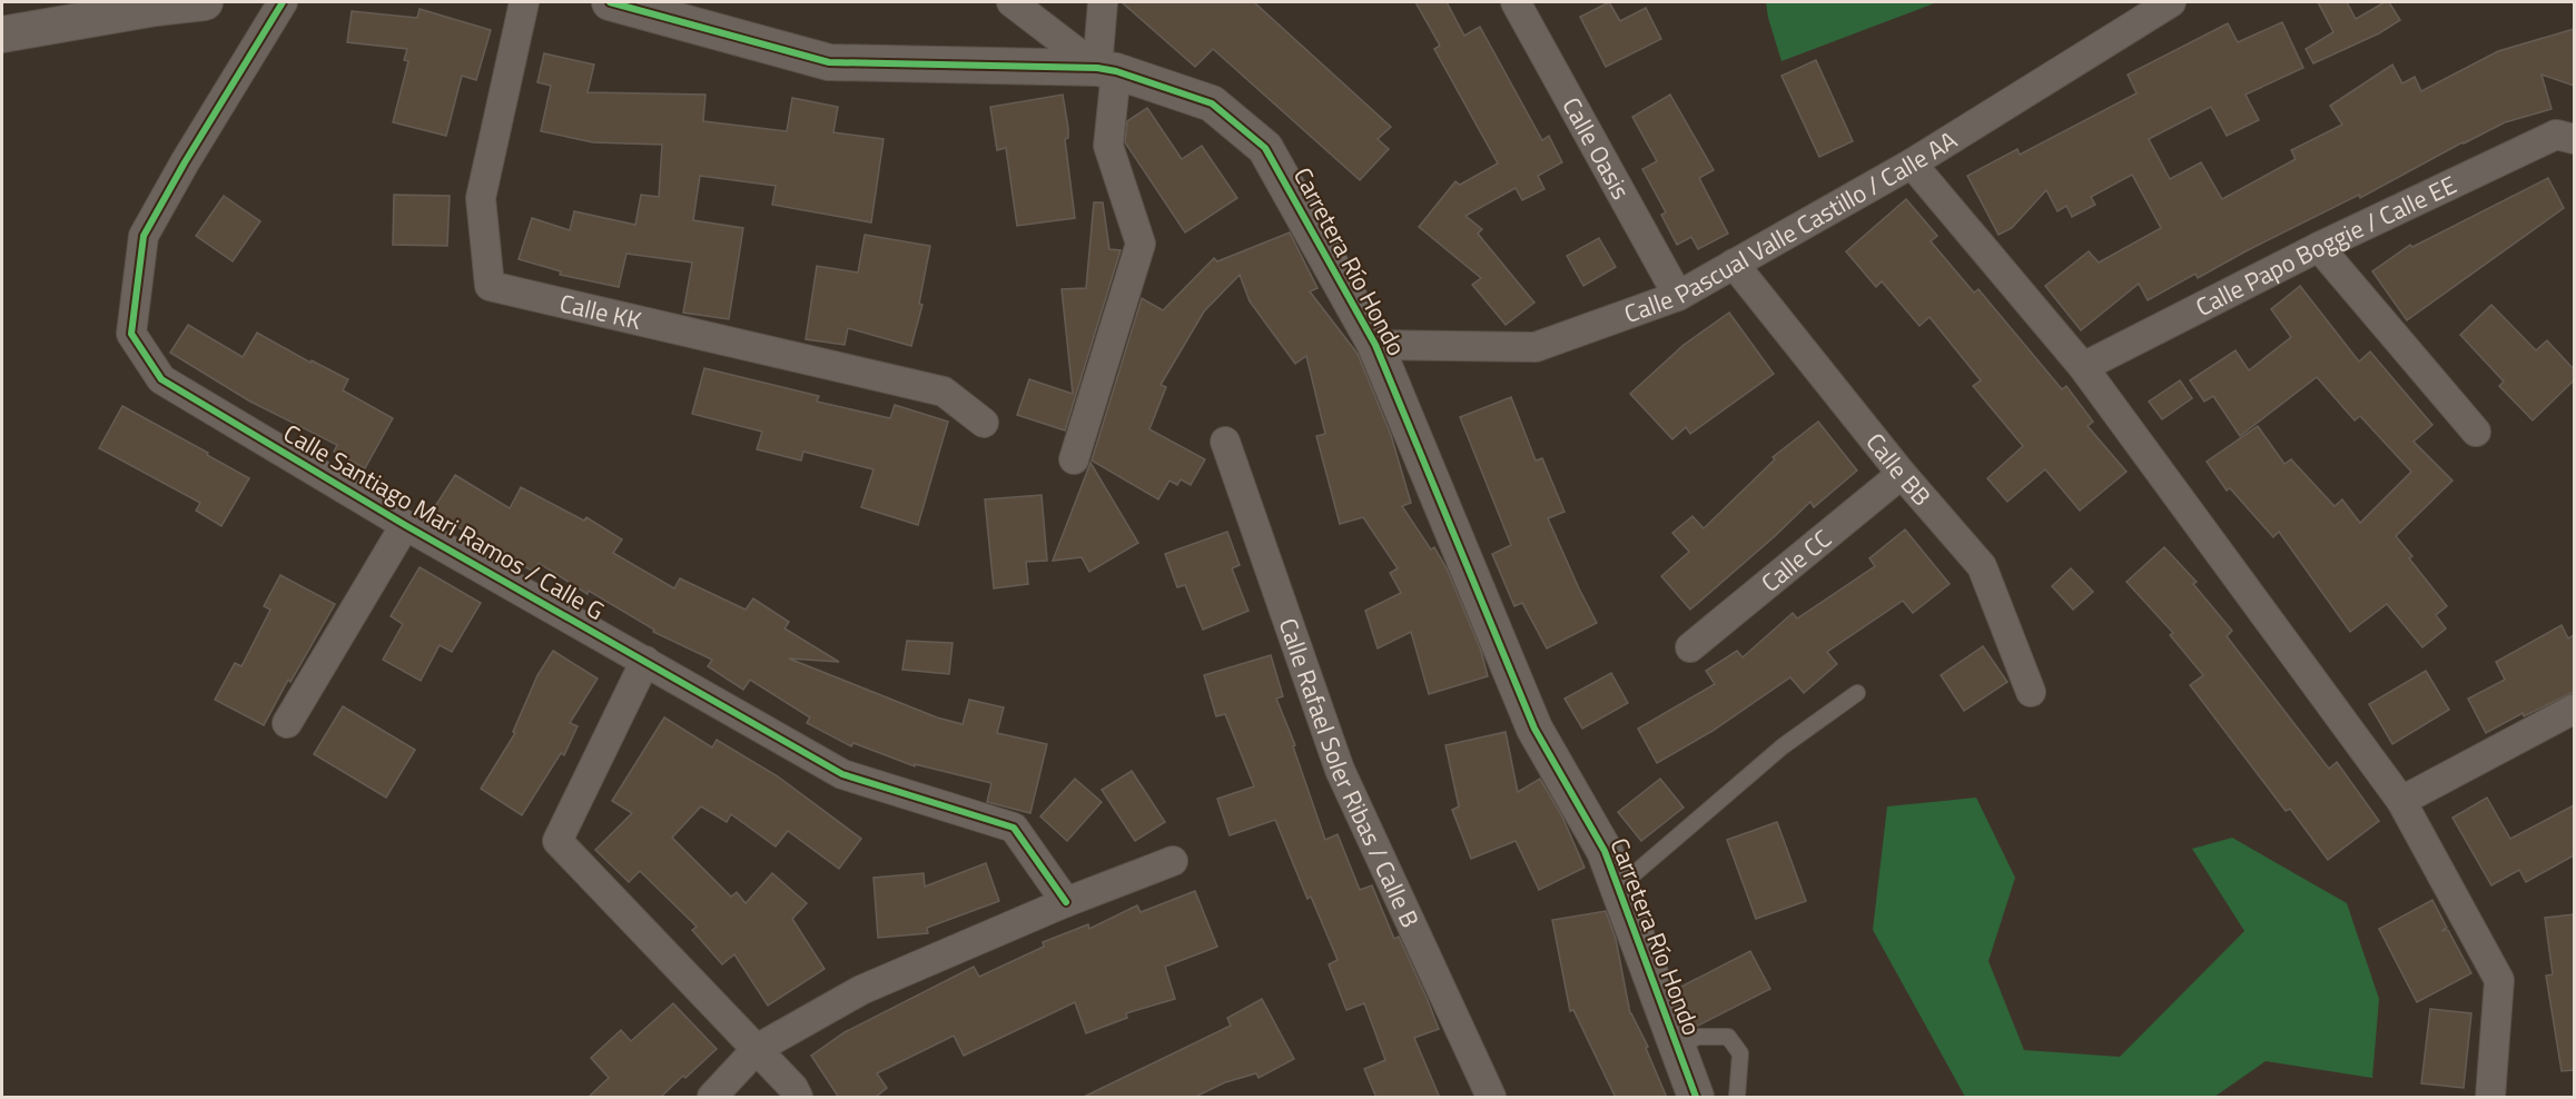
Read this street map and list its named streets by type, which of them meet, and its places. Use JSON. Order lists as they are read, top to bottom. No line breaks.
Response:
{"streets":{"street":["Calle Oasis","Calle Pascual Valle Castillo / Calle AA","Calle Papo Boggie / Calle EE","Carretera Río Hondo","Calle KK","Calle BB","Calle Santiago Mari Ramos / Calle G","Calle CC","Calle Rafael Soler Ribas / Calle B"]},"crossings":[["Calle Oasis","Calle Pascual Valle Castillo / Calle AA"],["Calle Pascual Valle Castillo / Calle AA","Carretera Río Hondo"],["Calle Pascual Valle Castillo / Calle AA","Calle BB"],["Calle BB","Calle CC"]]}
